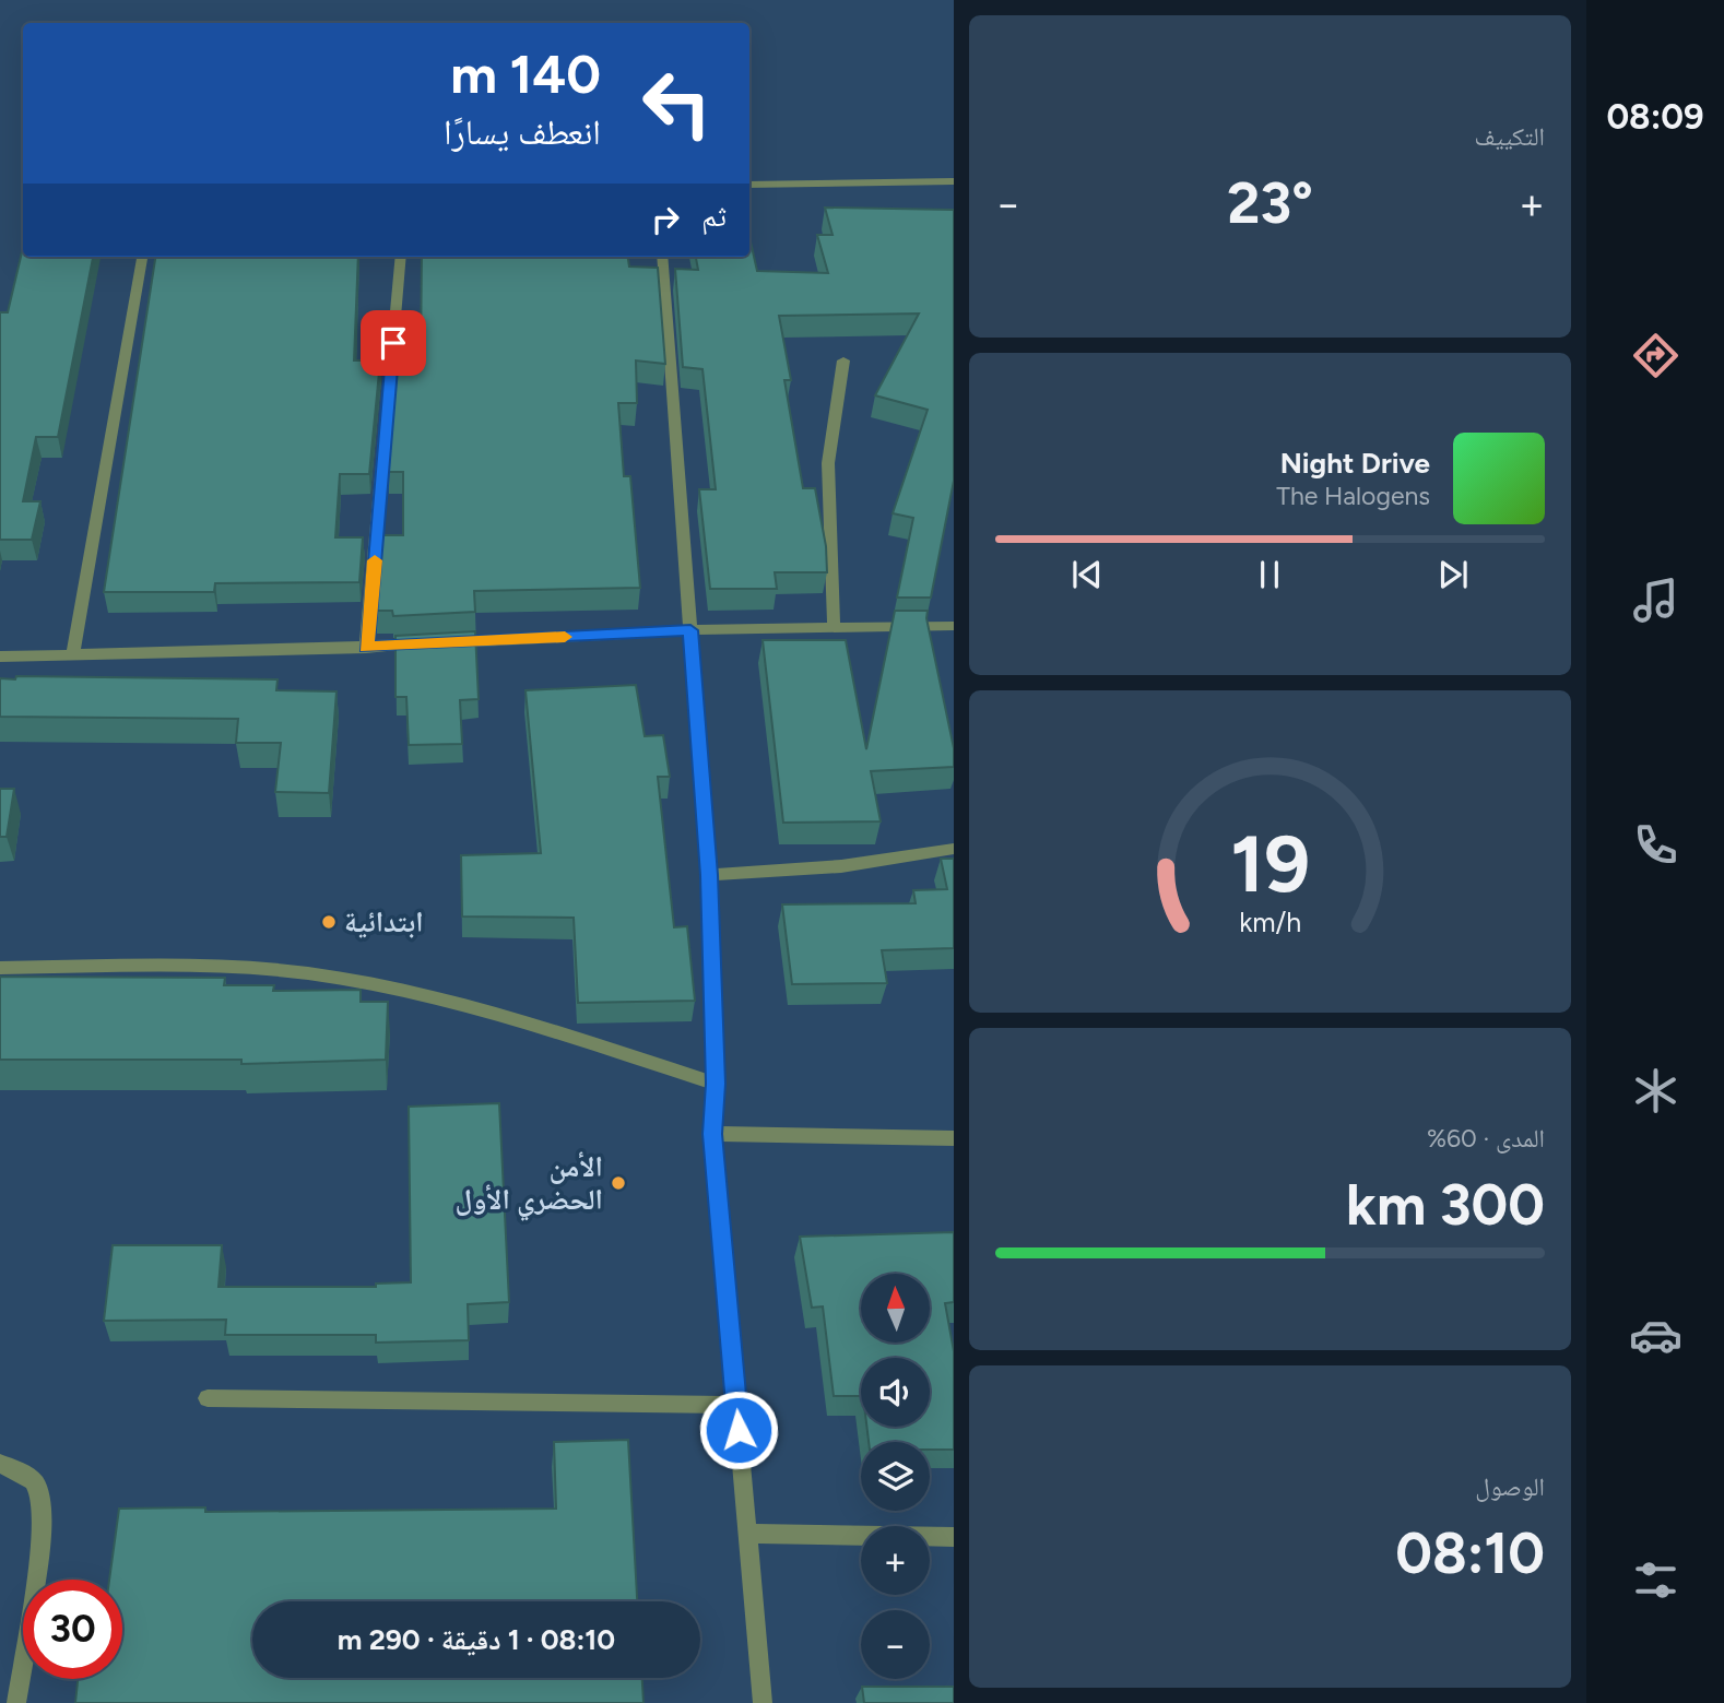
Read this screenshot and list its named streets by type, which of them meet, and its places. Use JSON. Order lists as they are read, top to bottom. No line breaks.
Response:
{"places":["ابتدائية","الأمن الحضري الأول"],"north":"top","page":{"tabs":"08:09","tile":["التكييف",["المدى · 60%","300 km"],["الوصول","08:10"]],"turn":["140 m","انعطف يسارًا"],"heat":["−","23°","+"],"then":"ثم","song":["Night Drive","The Halogens"],"map_buttons":["+","−"],"limit":"30","trip":"08:10 · 1 دقيقة · 290 m","gauge":["19","km/h"]}}
